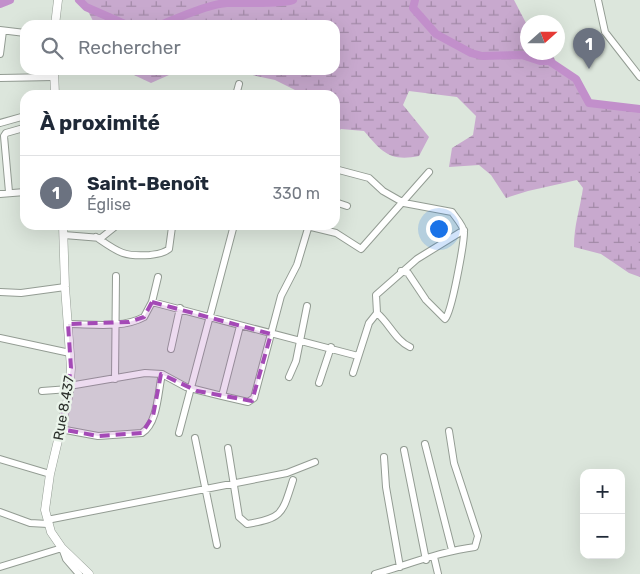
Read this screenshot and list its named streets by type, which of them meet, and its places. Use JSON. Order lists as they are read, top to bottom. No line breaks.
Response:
{"streets":{"main road":["Rue 8.437"]},"north":"right","page":{"search":"Rechercher","pins":"1","heading":"À proximité","list":[{"mark":"1","name":"Saint-Benoît","note":"Église","value":"330 m"}],"map_buttons":["+","−"]}}
